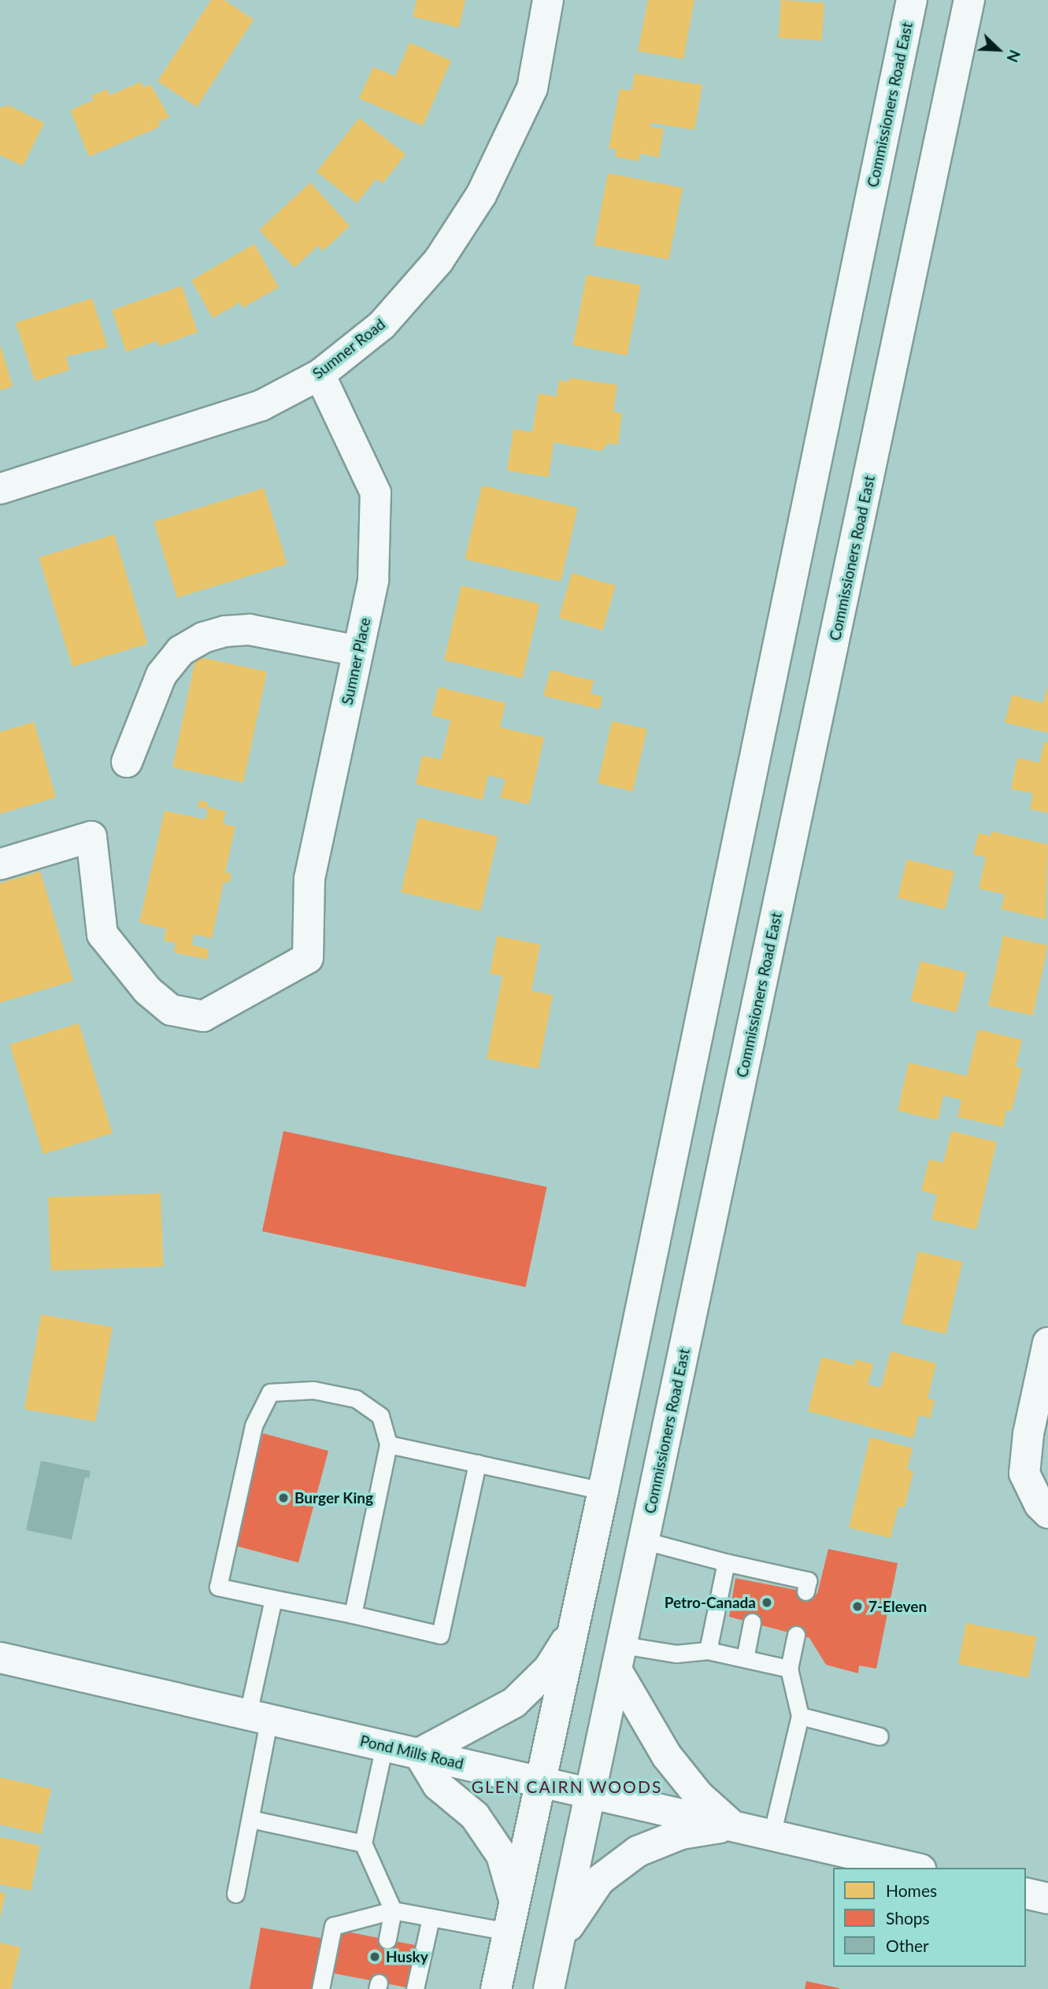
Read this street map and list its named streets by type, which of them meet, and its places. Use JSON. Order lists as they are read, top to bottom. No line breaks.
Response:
{"streets":{"main road":["Commissioners Road East","Sumner Road","Sumner Place","Pond Mills Road"]},"crossings":[["Commissioners Road East","Pond Mills Road"],["Sumner Road","Sumner Place"]],"districts":["GLEN CAIRN WOODS"],"places":["Burger King","Petro-Canada","7-Eleven","Husky"],"legend":["Homes","Shops","Other"],"north":"bottom right"}
